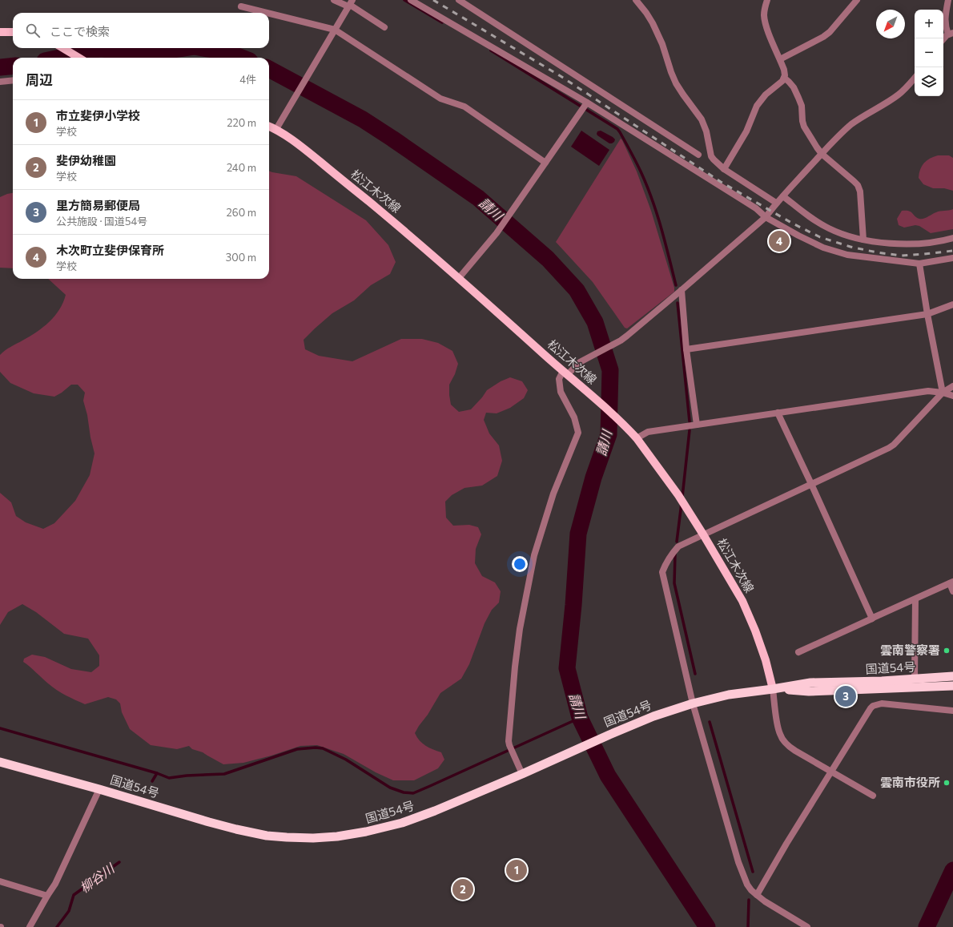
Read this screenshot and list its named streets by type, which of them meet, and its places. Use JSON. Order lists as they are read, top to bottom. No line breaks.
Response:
{"streets":{"highway":["国道54号"],"main road":["松江木次線"]},"crossings":[["松江木次線","国道54号"]],"water":["請川","柳谷川"],"places":["雲南警察署","雲南市役所"],"north":"bottom left","page":{"map_buttons":["+","−"],"search":"ここで検索","heading":["周辺","4件"],"list":[{"mark":"1","name":"市立斐伊小学校","note":"学校","value":"220 m"},{"mark":"2","name":"斐伊幼稚園","note":"学校","value":"240 m"},{"mark":"3","name":"里方簡易郵便局","note":"公共施設 · 国道54号","value":"260 m"},{"mark":"4","name":"木次町立斐伊保育所","note":"学校","value":"300 m"}],"pins":["4","3","1","2"]}}
